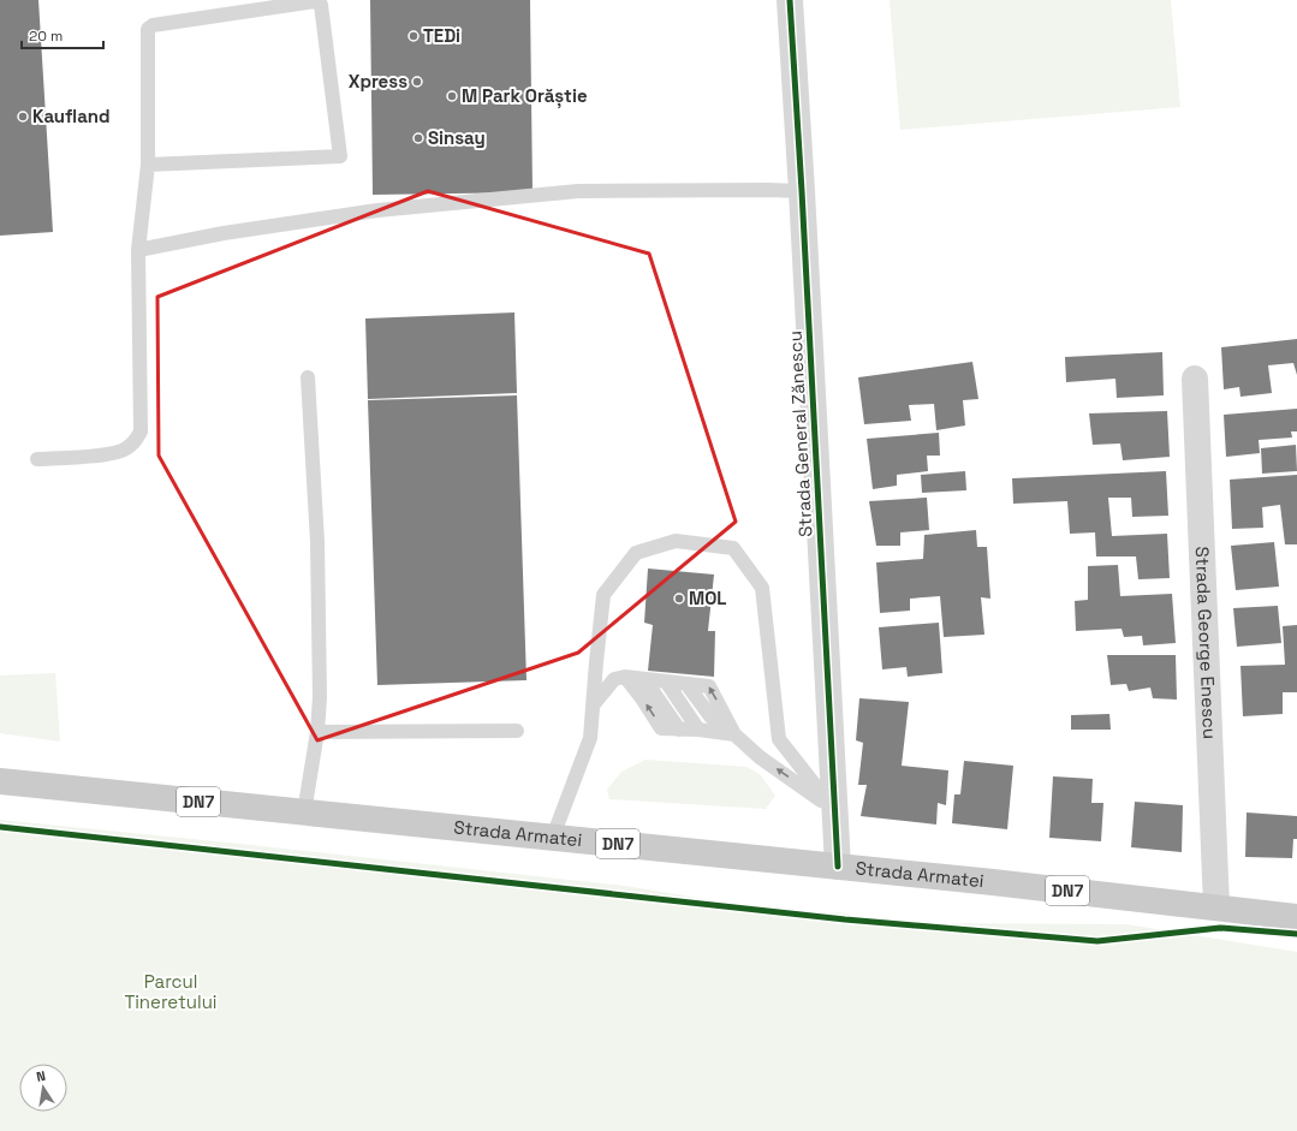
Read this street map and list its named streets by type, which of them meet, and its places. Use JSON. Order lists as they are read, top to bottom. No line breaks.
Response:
{"streets":{"main road":["DN7","Strada Armatei"],"street":["Strada General Zănescu","Strada George Enescu"]},"crossings":[["Strada General Zănescu","Strada Armatei"],["Strada George Enescu","Strada Armatei"],["DN7","Strada Armatei"]],"parks":["Parcul Tineretului"],"places":["TEDi","Xpress","M Park Orăștie","Kaufland","Sinsay","MOL"],"scale_bar":"20 m","north":"top"}
